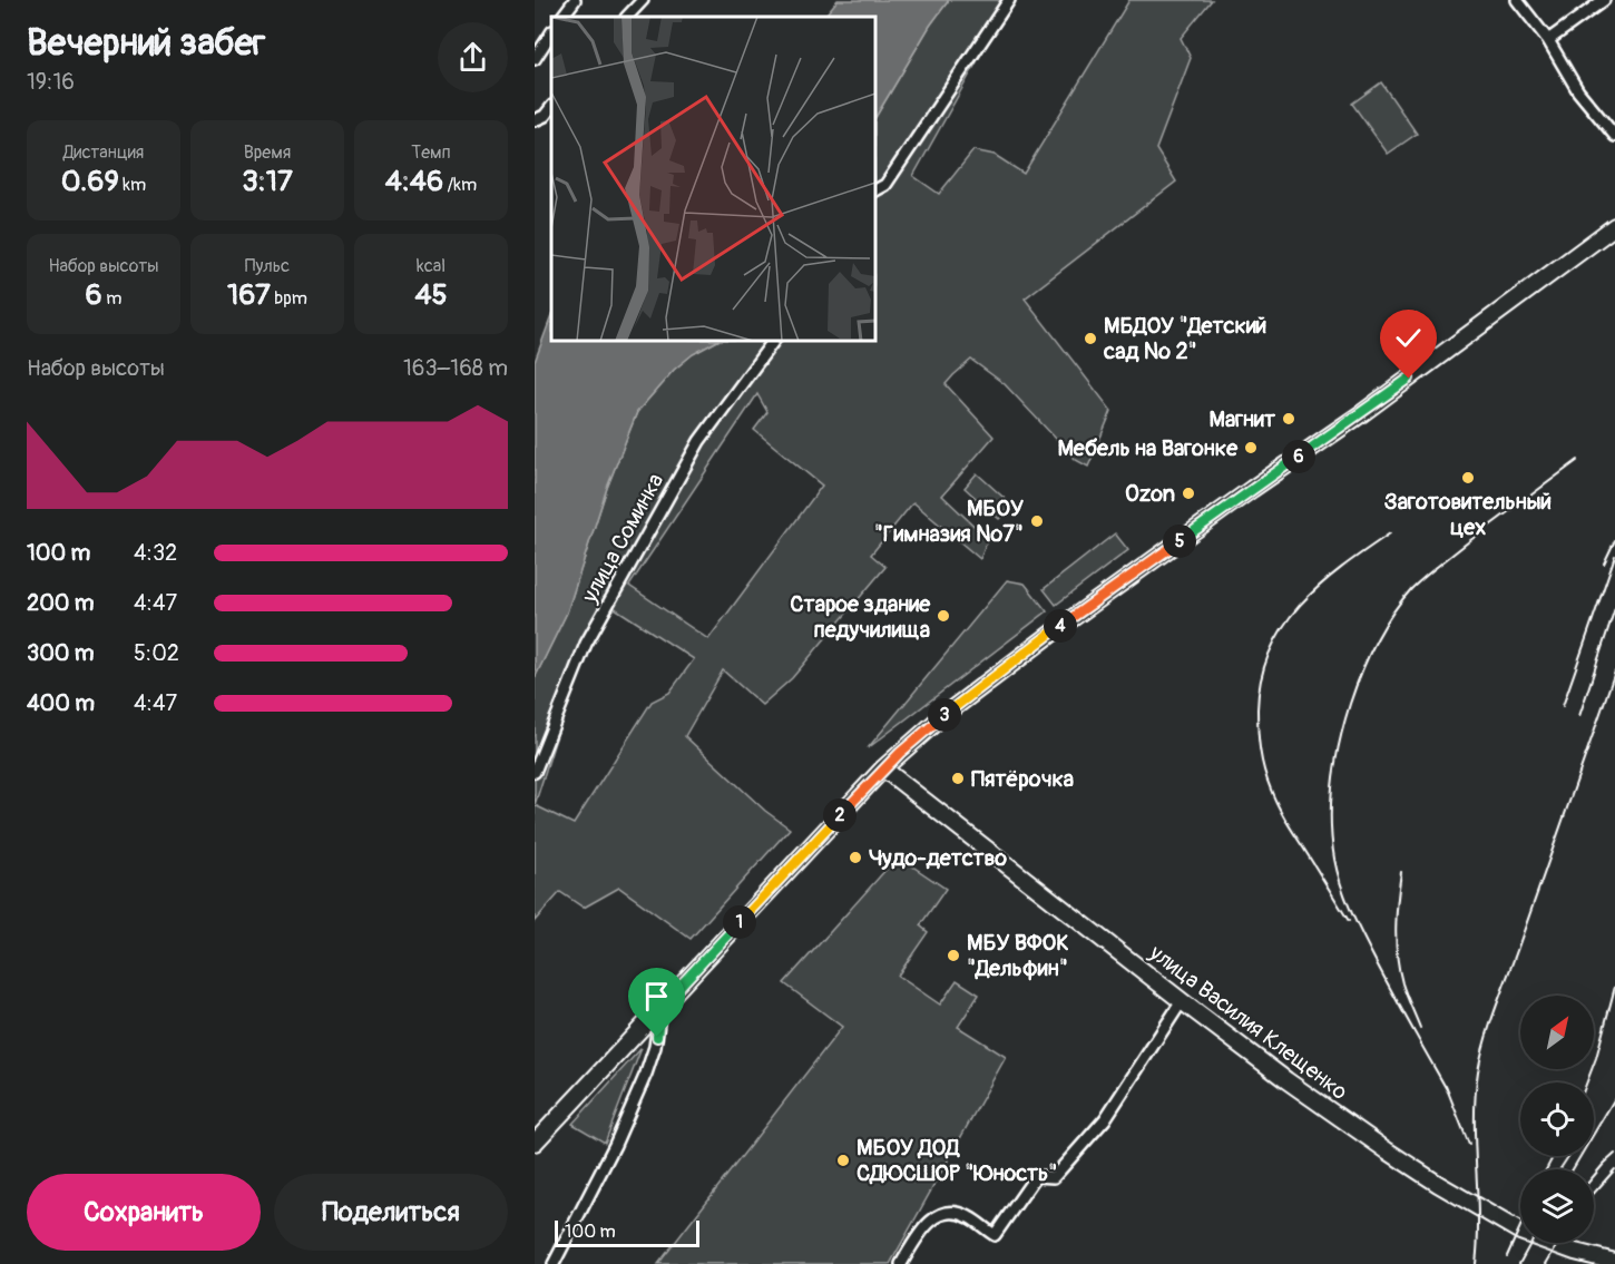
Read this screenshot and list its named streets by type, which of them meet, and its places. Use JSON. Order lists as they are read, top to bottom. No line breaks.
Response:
{"streets":{"main road":["улица Василия Клещенко"],"street":["улица Соминка"]},"places":["МБДОУ \"Детский сад № 2\"","Магнит","Мебель на Вагонке","Заготовительный цех","Ozon","МБОУ \"Гимназия №7\"","Старое здание педучилища","Пятёрочка","Чудо-детство","МБУ ВФОК \"Дельфин\"","МБОУ ДОД СДЮСШОР \"Юность\""],"scale_bar":"100 m","north":"top right","page":{"heading":["Вечерний забег","19:16"],"stats":[["Дистанция","0.69 km"],["Время","3:17"],["Темп","4:46 /km"],["Набор высоты","6 m"],["Пульс","167 bpm"],["kcal","45"]],"chart":["Набор высоты","163–168 m"],"pins":["6","5","4","3","2","1"],"list":[{"name":"100 m","note":"4:32"},{"name":"200 m","note":"4:47"},{"name":"300 m","note":"5:02"},{"name":"400 m","note":"4:47"}],"buttons":["Сохранить","Поделиться"],"scale":"100 m"}}
